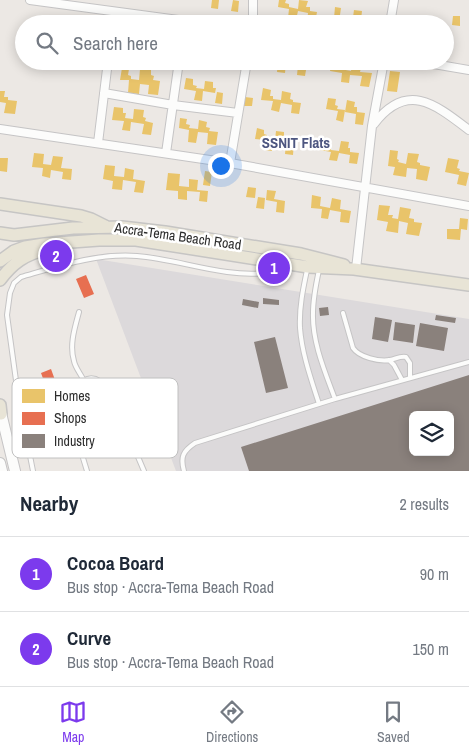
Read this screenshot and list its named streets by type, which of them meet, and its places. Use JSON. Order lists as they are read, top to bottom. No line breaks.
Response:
{"streets":{"main road":["Accra-Tema Beach Road"]},"districts":["SSNIT Flats"],"legend":["Homes","Shops","Industry"],"page":{"search":"Search here","pins":["2","1"],"heading":["Nearby","2 results"],"list":[{"mark":"1","name":"Cocoa Board","note":"Bus stop · Accra-Tema Beach Road","value":"90 m"},{"mark":"2","name":"Curve","note":"Bus stop · Accra-Tema Beach Road","value":"150 m"}],"nav":["Map","Directions","Saved"]}}
